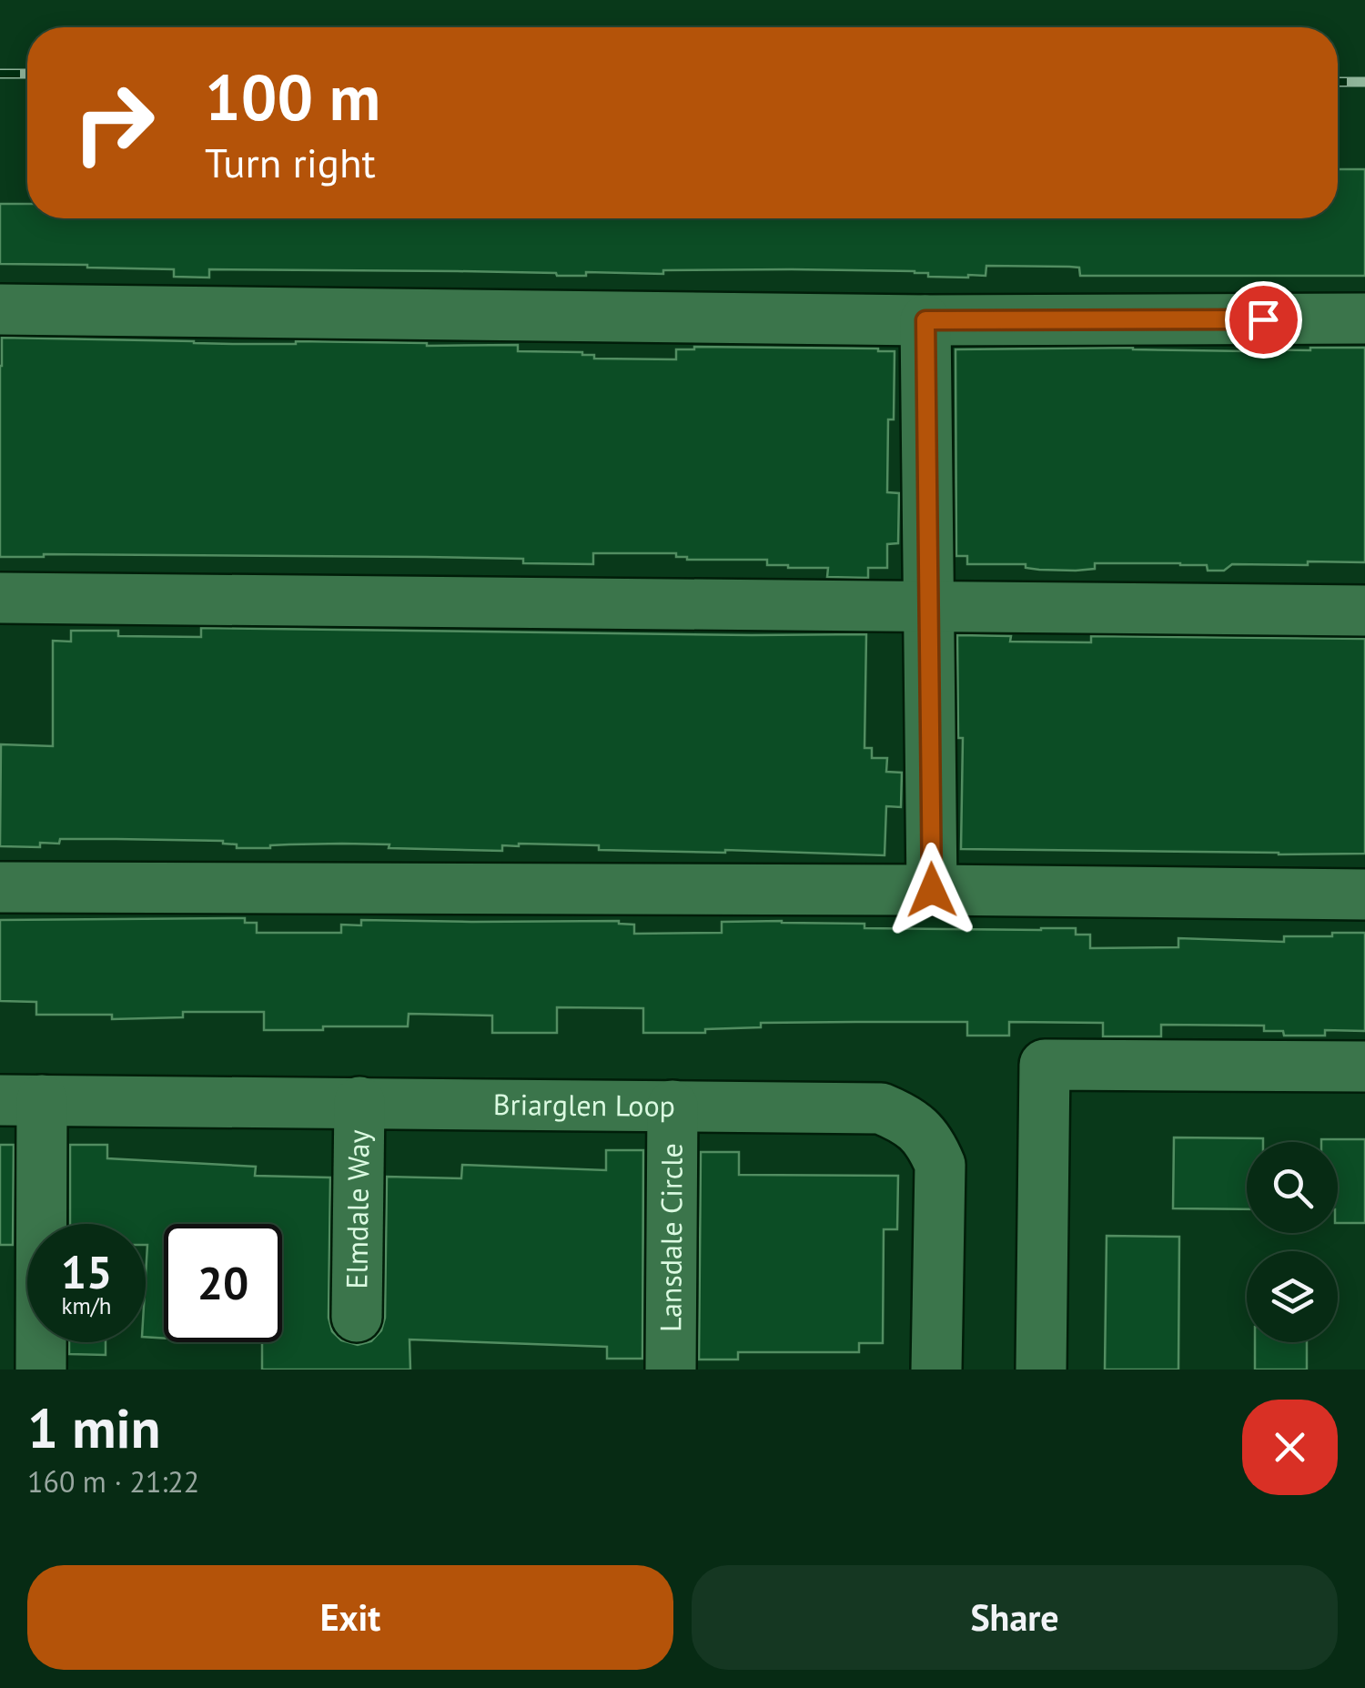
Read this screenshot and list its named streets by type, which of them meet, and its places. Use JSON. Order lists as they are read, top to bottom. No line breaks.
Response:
{"streets":{"street":["Briarglen Loop","Elmdale Way","Lansdale Circle"]},"crossings":[["Briarglen Loop","Elmdale Way"],["Briarglen Loop","Lansdale Circle"]],"page":{"turn":["100 m","Turn right"],"speed":"15 km/h","limit":"20","heading":["1 min","160 m · 21:22"],"buttons":["Exit","Share"]}}
